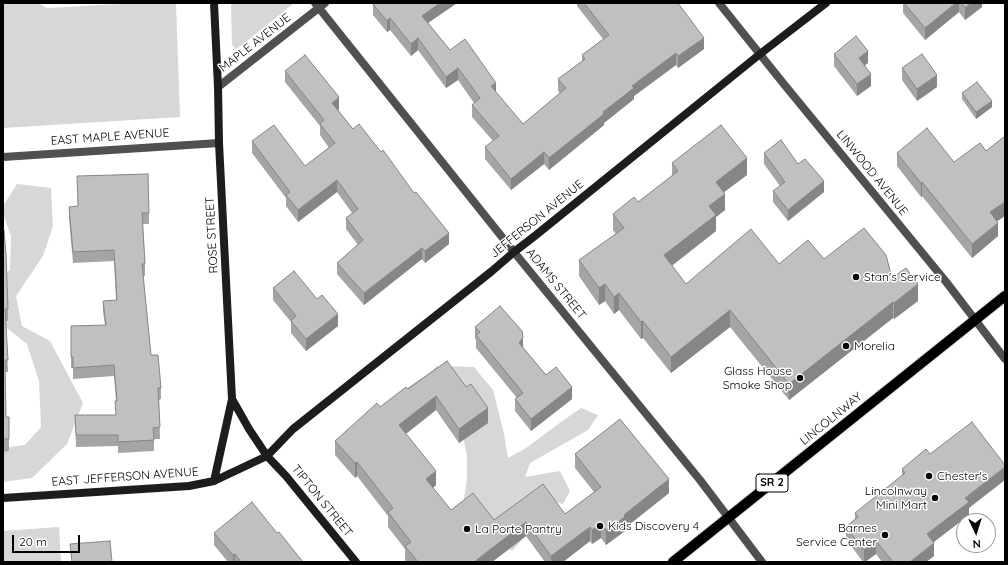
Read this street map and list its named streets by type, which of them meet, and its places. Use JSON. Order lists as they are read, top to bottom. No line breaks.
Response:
{"streets":{"main road":["LINCOLNWAY","SR 2"],"street":["MAPLE AVENUE","EAST MAPLE AVENUE","LINWOOD AVENUE","JEFFERSON AVENUE","ROSE STREET","ADAMS STREET","EAST JEFFERSON AVENUE","TIPTON STREET"]},"crossings":[["MAPLE AVENUE","ROSE STREET"],["MAPLE AVENUE","ADAMS STREET"],["EAST MAPLE AVENUE","ROSE STREET"],["LINWOOD AVENUE","JEFFERSON AVENUE"],["LINWOOD AVENUE","LINCOLNWAY"],["JEFFERSON AVENUE","ROSE STREET"],["JEFFERSON AVENUE","ADAMS STREET"],["JEFFERSON AVENUE","EAST JEFFERSON AVENUE"],["JEFFERSON AVENUE","TIPTON STREET"],["ROSE STREET","EAST JEFFERSON AVENUE"],["ROSE STREET","TIPTON STREET"],["ADAMS STREET","LINCOLNWAY"],["EAST JEFFERSON AVENUE","TIPTON STREET"]],"places":["Stan's Service","Morelia","Glass House Smoke Shop","Chester's","Lincolnway Mini Mart","Kids Discovery 4","La Porte Pantry","Barnes Service Center"],"scale_bar":"20 m","north":"bottom"}
